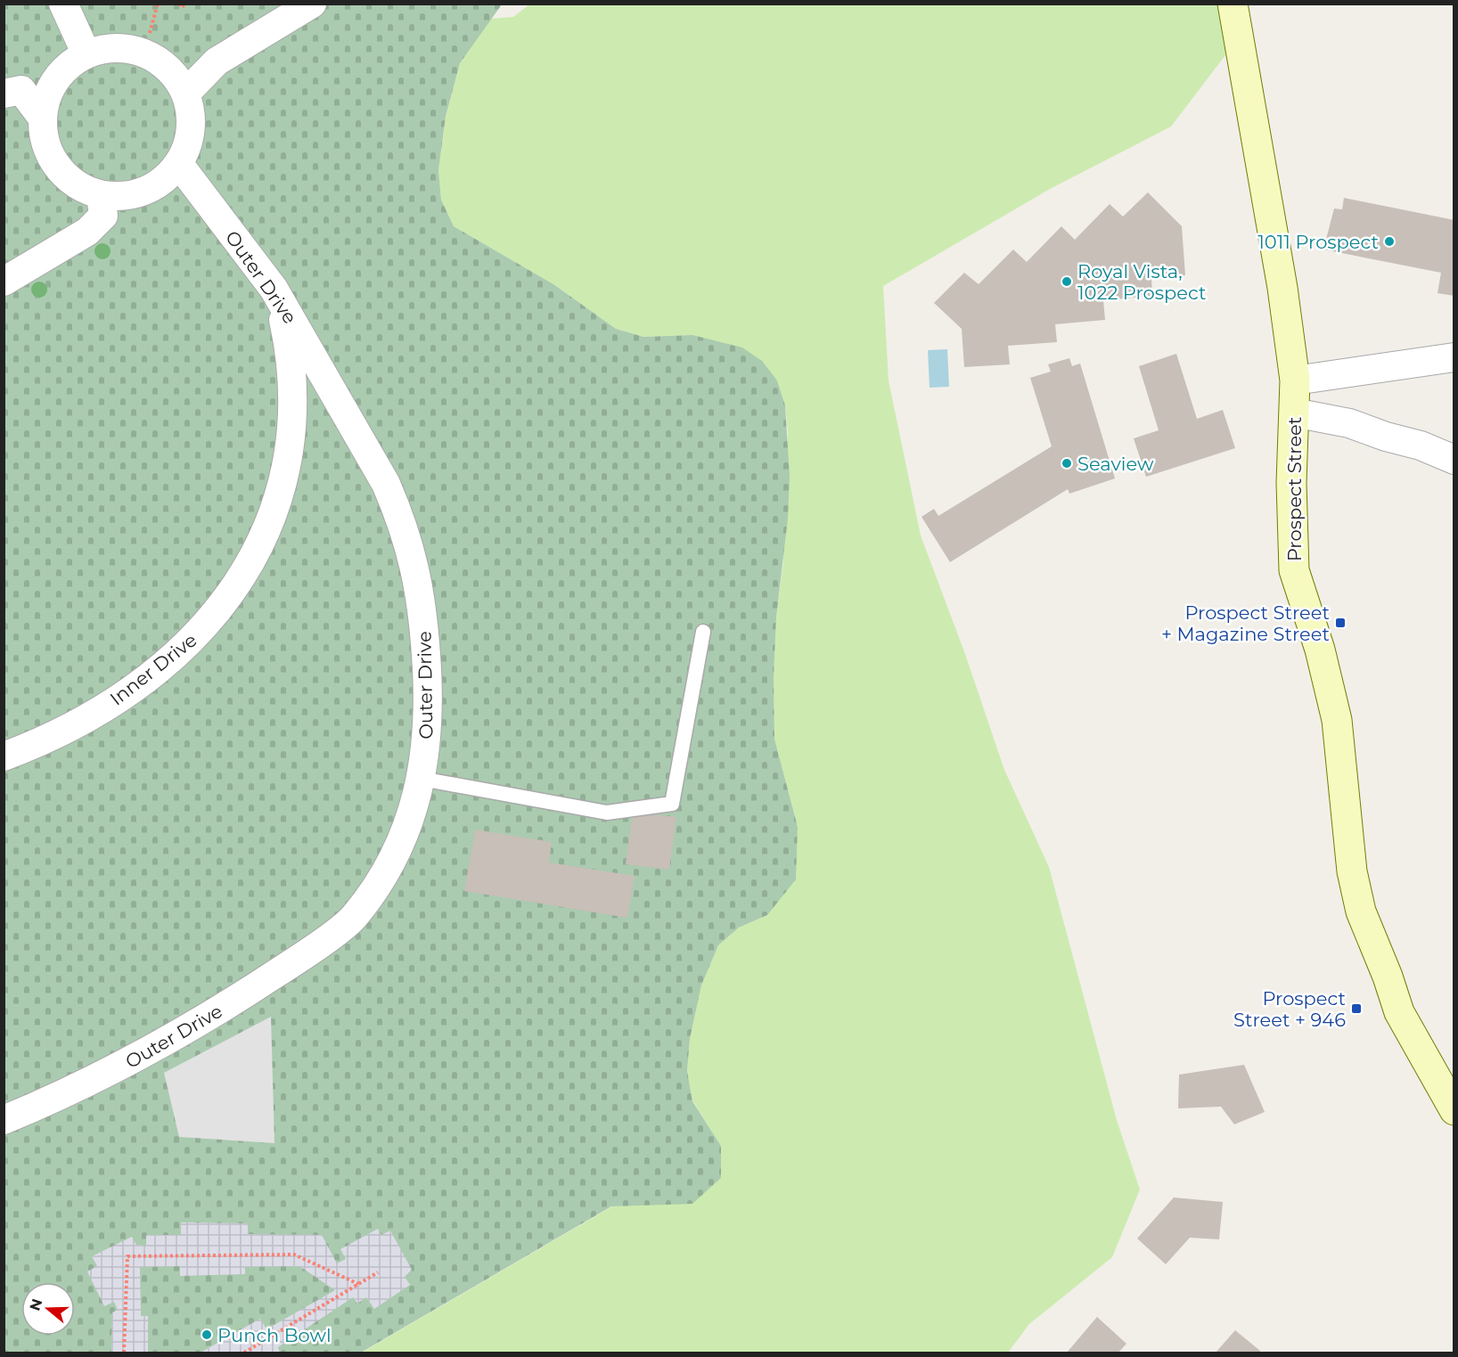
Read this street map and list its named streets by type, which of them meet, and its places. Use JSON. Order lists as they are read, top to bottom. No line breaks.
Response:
{"streets":{"main road":["Prospect Street"],"street":["Outer Drive","Inner Drive"]},"crossings":[["Outer Drive","Inner Drive"]],"places":{"other":["1011 Prospect","Royal Vista, 1022 Prospect","Seaview","Punch Bowl"],"transit":["Prospect Street + Magazine Street","Prospect Street + 946"]},"north":"left"}
